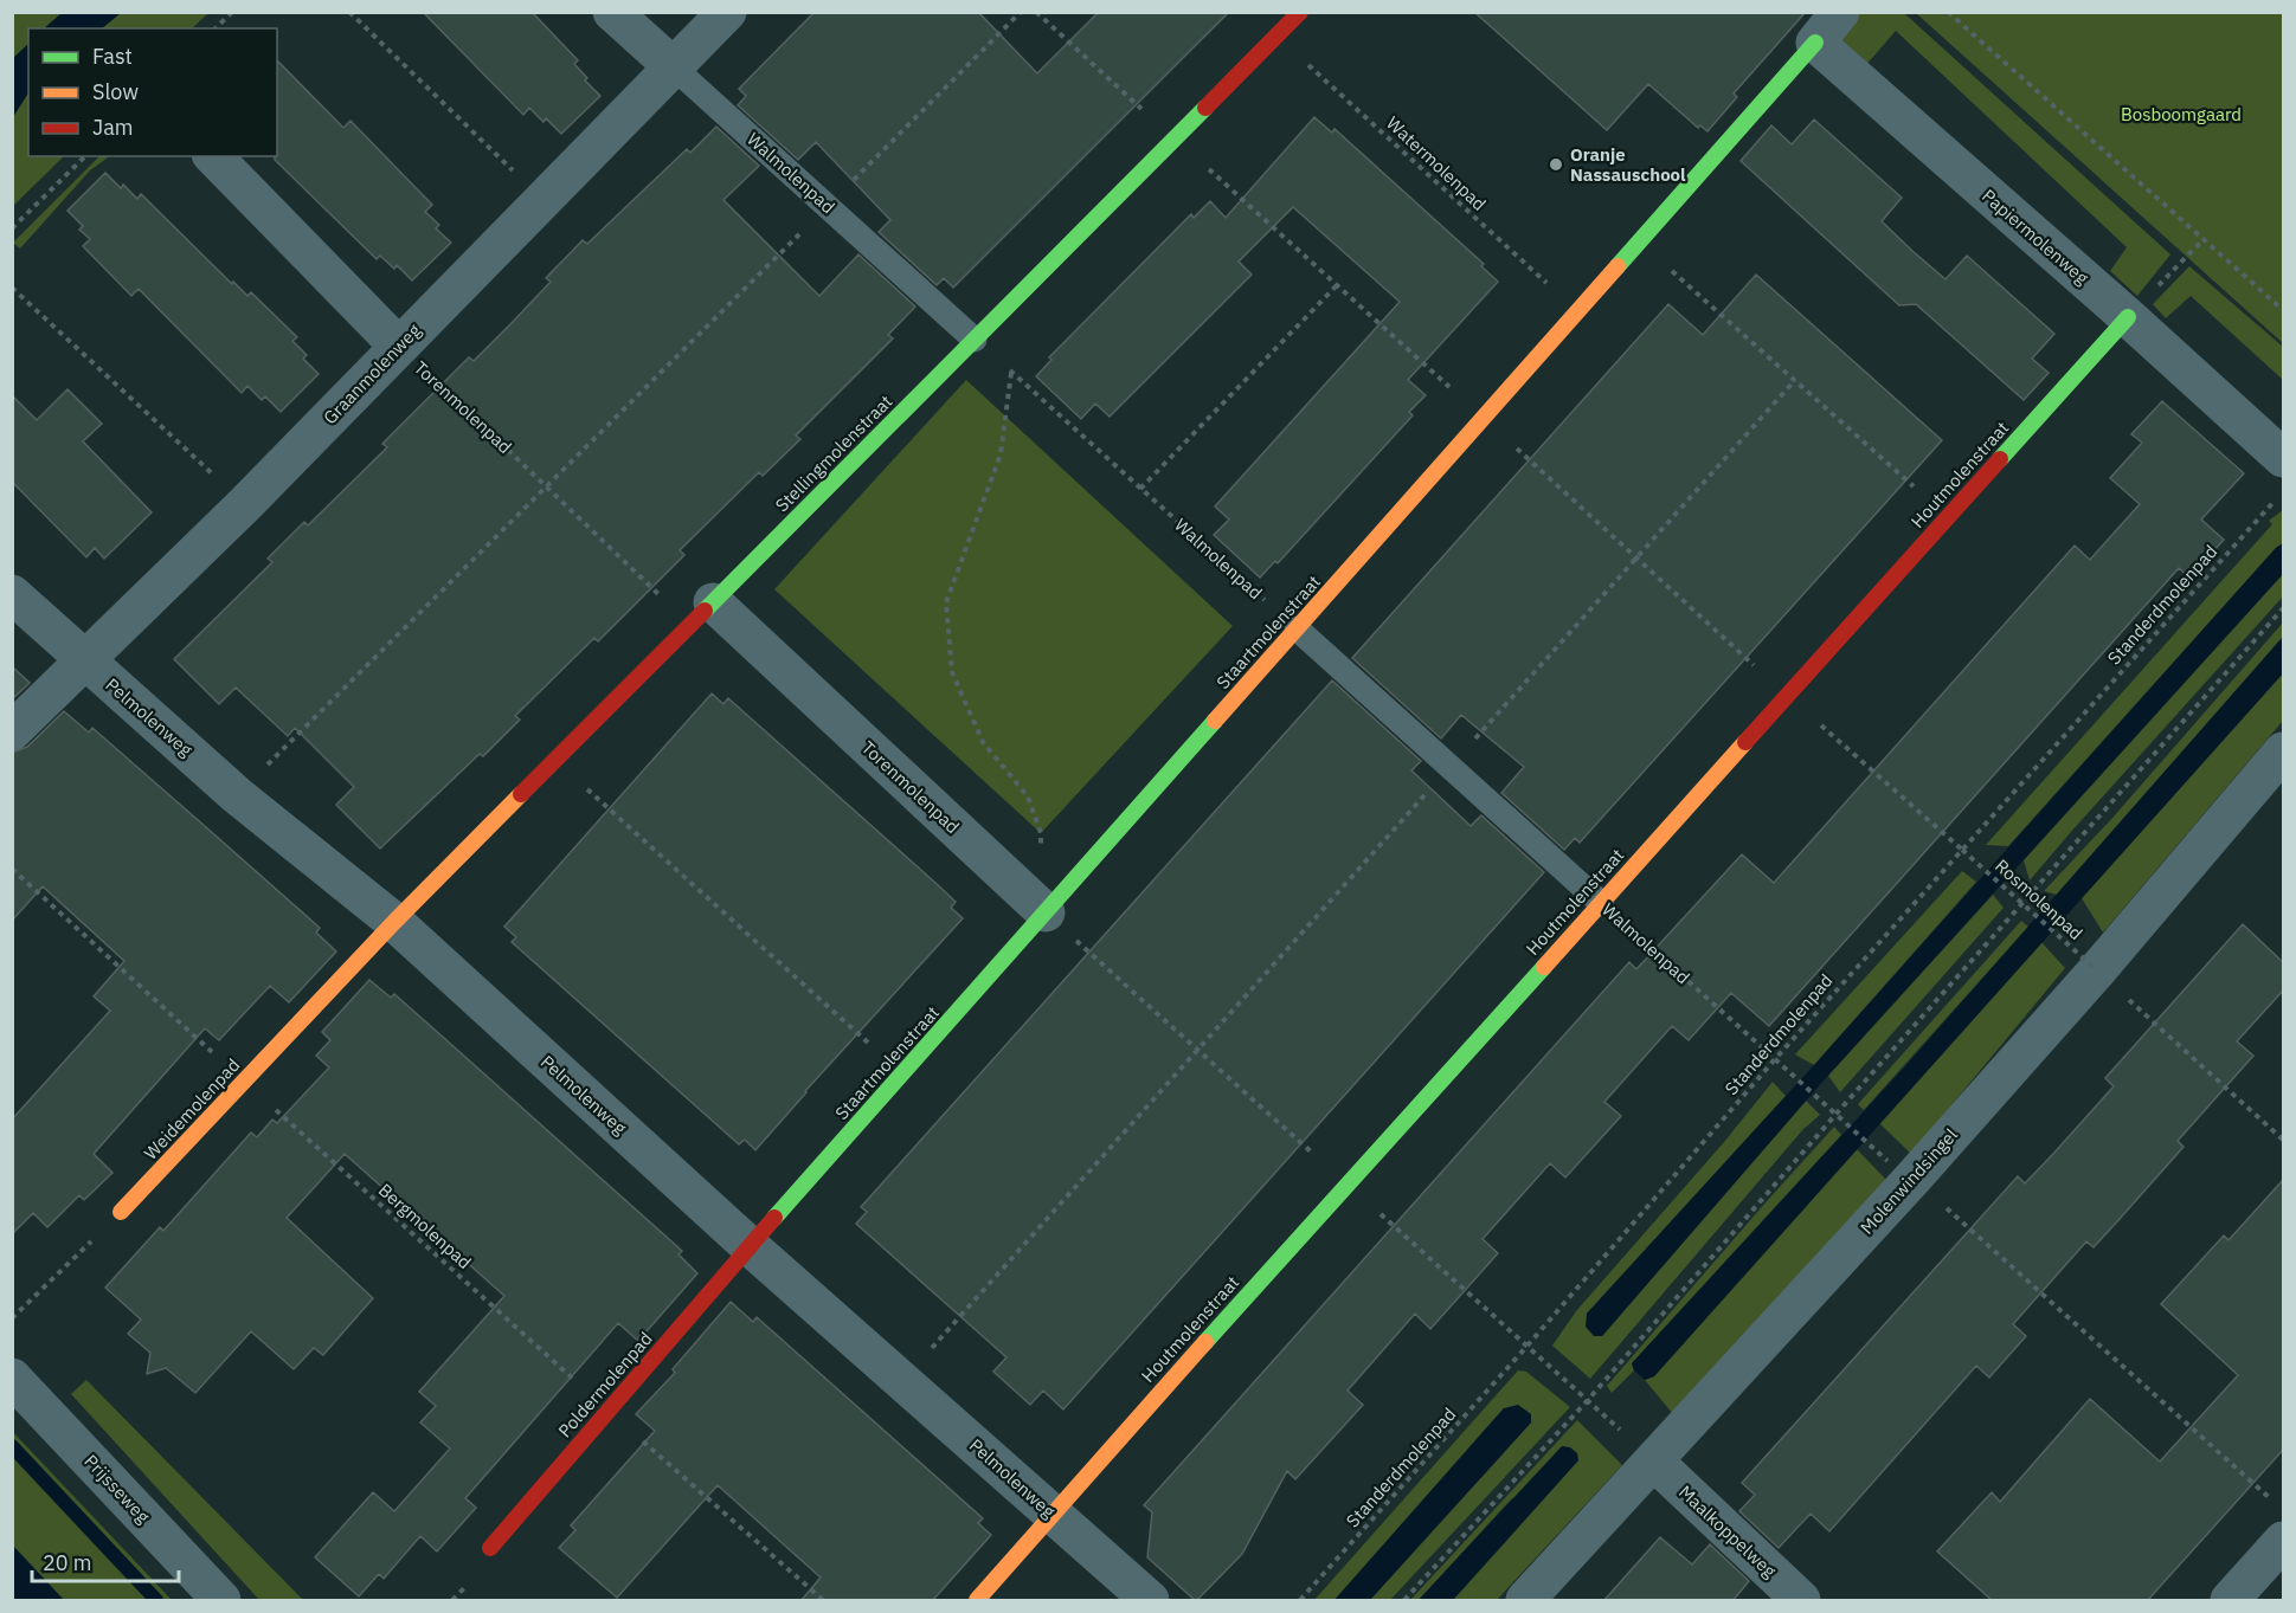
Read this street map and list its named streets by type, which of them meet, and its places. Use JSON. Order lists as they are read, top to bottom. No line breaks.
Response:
{"streets":{"street":["Walmolenpad","Papiermolenweg","Graanmolenweg","Torenmolenpad","Stellingmolenstraat","Houtmolenstraat","Staartmolenstraat","Pelmolenweg","Weidemolenpad","Molenwindsingel","Poldermolenpad","Prijsseweg","Maalkoppelweg"],"path":["Watermolenpad","Standerdmolenpad","Rosmolenpad","Bergmolenpad"]},"crossings":[["Watermolenpad","Stellingmolenstraat"],["Watermolenpad","Staartmolenstraat"],["Walmolenpad","Graanmolenweg"],["Walmolenpad","Stellingmolenstraat"],["Walmolenpad","Houtmolenstraat"],["Walmolenpad","Standerdmolenpad"],["Walmolenpad","Staartmolenstraat"],["Walmolenpad","Molenwindsingel"],["Papiermolenweg","Houtmolenstraat"],["Papiermolenweg","Staartmolenstraat"],["Graanmolenweg","Torenmolenpad"],["Graanmolenweg","Pelmolenweg"],["Torenmolenpad","Stellingmolenstraat"],["Torenmolenpad","Staartmolenstraat"],["Stellingmolenstraat","Pelmolenweg"],["Stellingmolenstraat","Weidemolenpad"],["Houtmolenstraat","Pelmolenweg"],["Standerdmolenpad","Rosmolenpad"],["Staartmolenstraat","Pelmolenweg"],["Staartmolenstraat","Poldermolenpad"],["Pelmolenweg","Weidemolenpad"],["Pelmolenweg","Poldermolenpad"],["Rosmolenpad","Molenwindsingel"],["Weidemolenpad","Bergmolenpad"],["Molenwindsingel","Maalkoppelweg"],["Bergmolenpad","Poldermolenpad"]],"parks":["Bosboomgaard"],"places":["Oranje Nassauschool"],"legend":["Fast","Slow","Jam"],"scale_bar":"20 m"}
